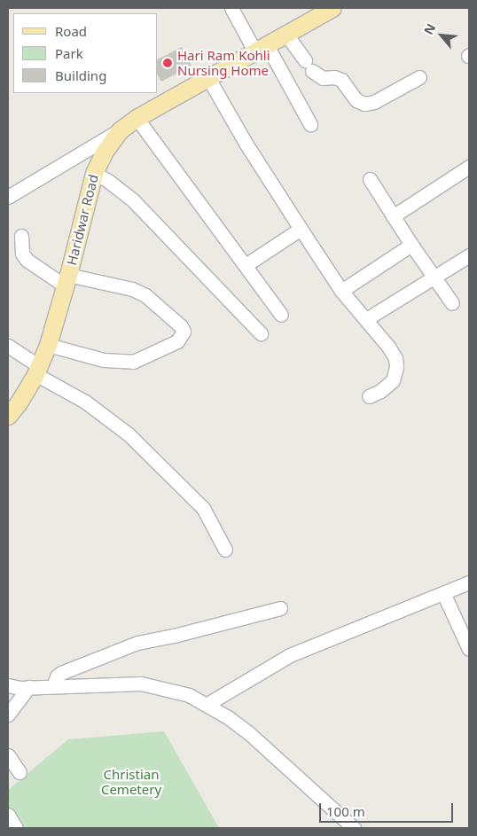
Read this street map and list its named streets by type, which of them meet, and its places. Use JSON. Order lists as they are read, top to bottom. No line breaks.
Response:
{"streets":{"main road":["Haridwar Road"]},"parks":["Christian Cemetery"],"places":["Hari Ram Kohli Nursing Home"],"legend":["Road","Park","Building"],"scale_bar":"100 m","north":"top left"}
